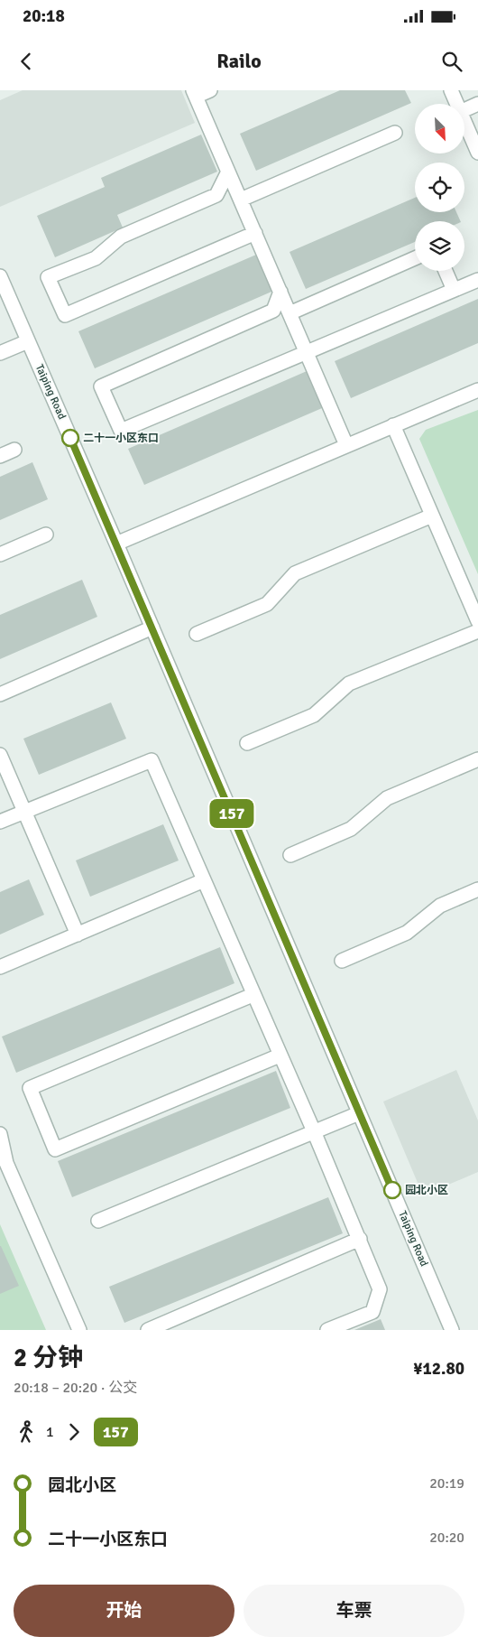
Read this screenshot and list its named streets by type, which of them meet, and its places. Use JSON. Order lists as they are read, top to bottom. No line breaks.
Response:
{"streets":{"street":["Taiping Road"]},"places":["二十一小区东口","园北小区"],"lines":["bus line 157"],"north":"bottom right","page":{"status":"20:18","header":"Railo","on_map":"157","heading":["2 分钟","20:18 – 20:20 · 公交","¥12.80"],"legs":["1","157"],"list":[{"name":"园北小区","value":"20:19"},{"name":"二十一小区东口","value":"20:20"}],"buttons":["开始","车票"]}}
